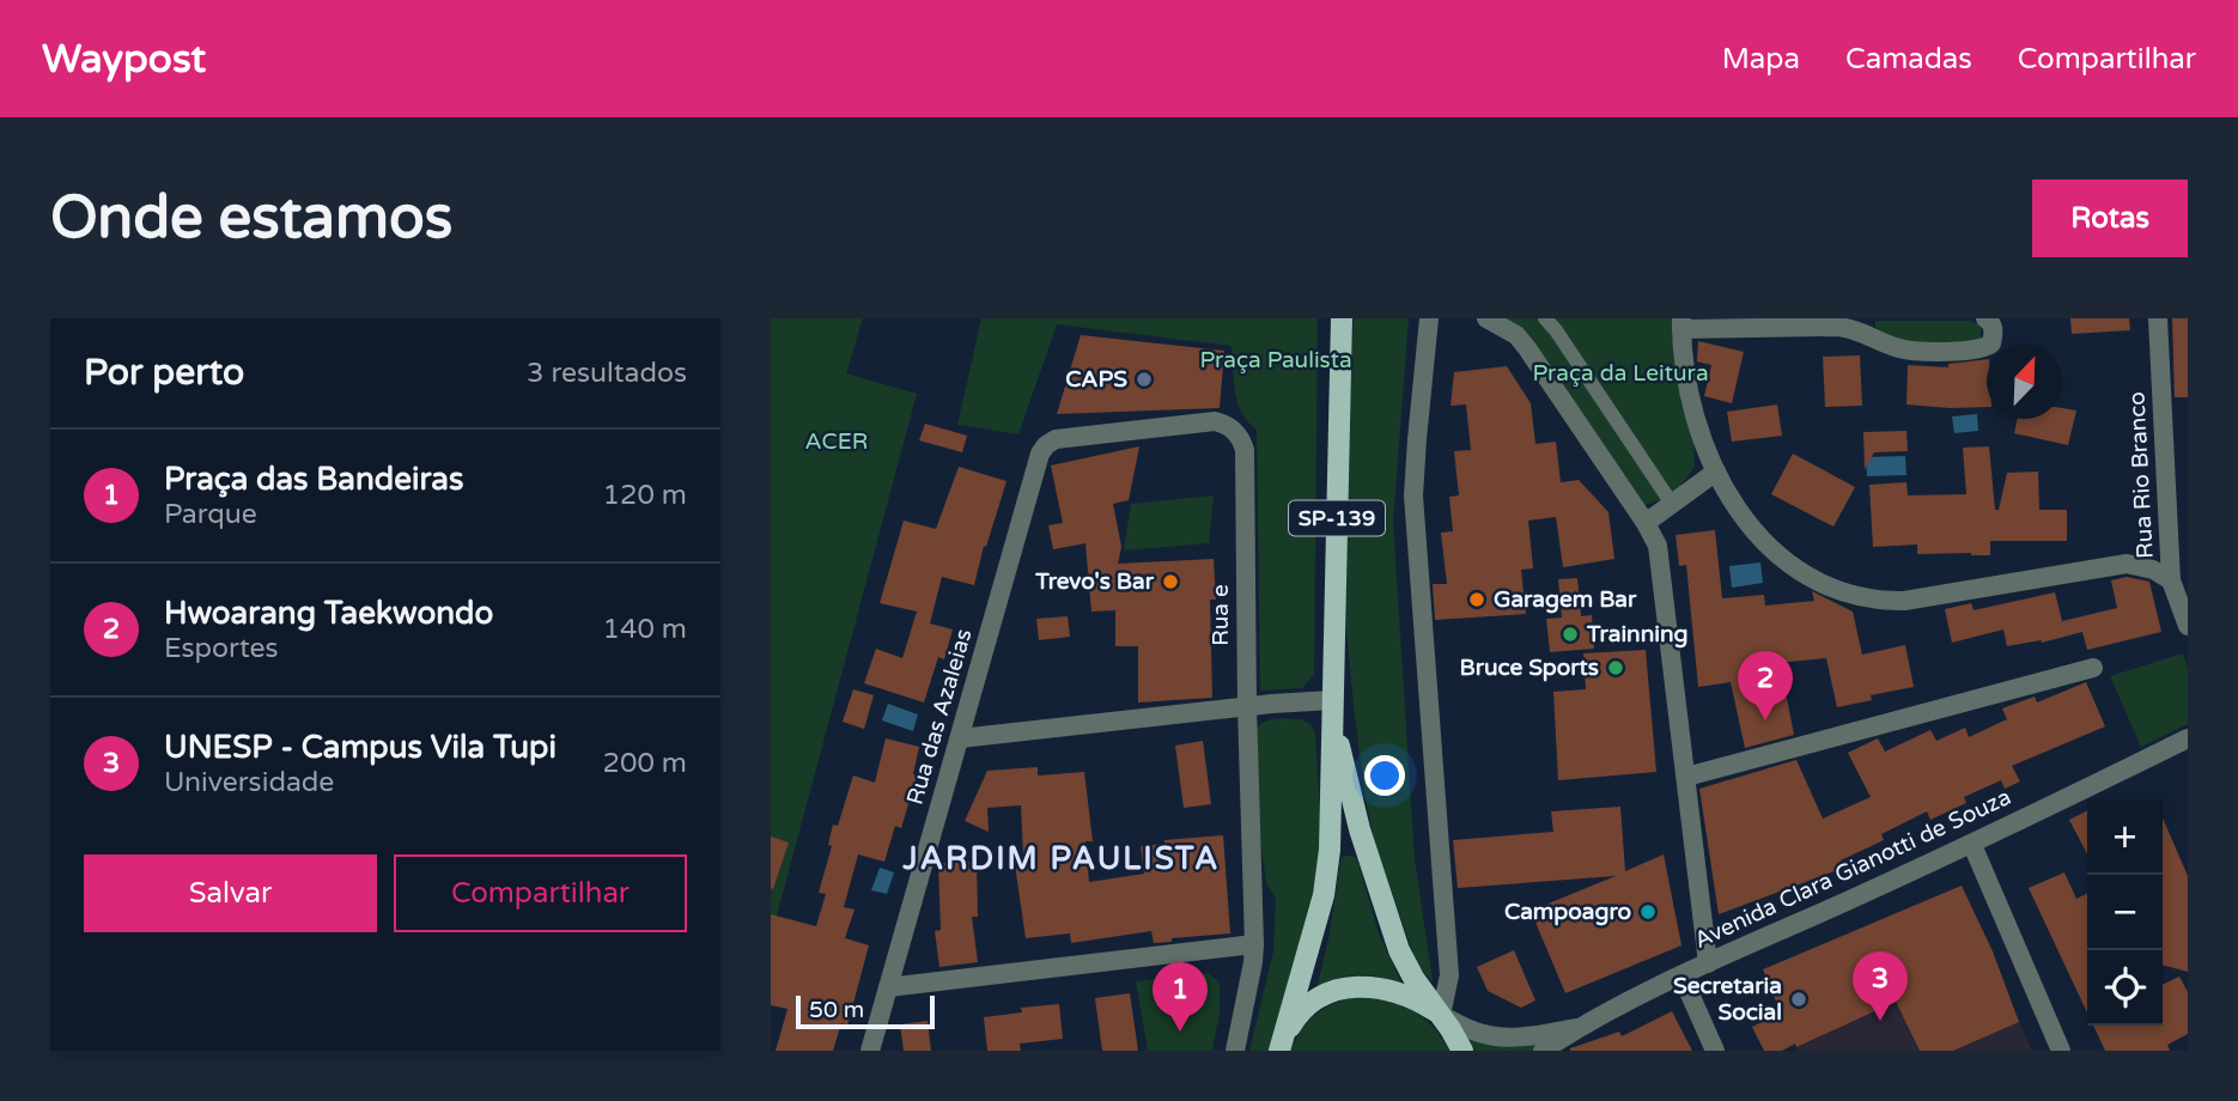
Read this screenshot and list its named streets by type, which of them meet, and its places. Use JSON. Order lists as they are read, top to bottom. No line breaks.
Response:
{"streets":{"main road":["SP-139"],"street":["Rua Rio Branco","Rua e","Rua das Azaleias","Avenida Clara Gianotti de Souza"]},"crossings":[["Rua e","Rua das Azaleias"]],"districts":["JARDIM PAULISTA"],"parks":["Praça Paulista","Praça da Leitura","ACER"],"places":["CAPS","Trevo's Bar","Garagem Bar","Trainning","Bruce Sports","Campoagro","Secretaria Social"],"scale_bar":"50 m","north":"top right","page":{"header":"Waypost","nav":["Mapa","Camadas","Compartilhar"],"buttons":["Rotas",["Salvar","Compartilhar"]],"title":"Onde estamos","heading":["Por perto","3 resultados"],"list":[{"mark":"1","name":"Praça das Bandeiras","note":"Parque","value":"120 m"},{"mark":"2","name":"Hwoarang Taekwondo","note":"Esportes","value":"140 m"},{"mark":"3","name":"UNESP - Campus Vila Tupi","note":"Universidade","value":"200 m"}],"pins":["2","3","1"],"map_buttons":["+","−"],"scale":"50 m"}}
